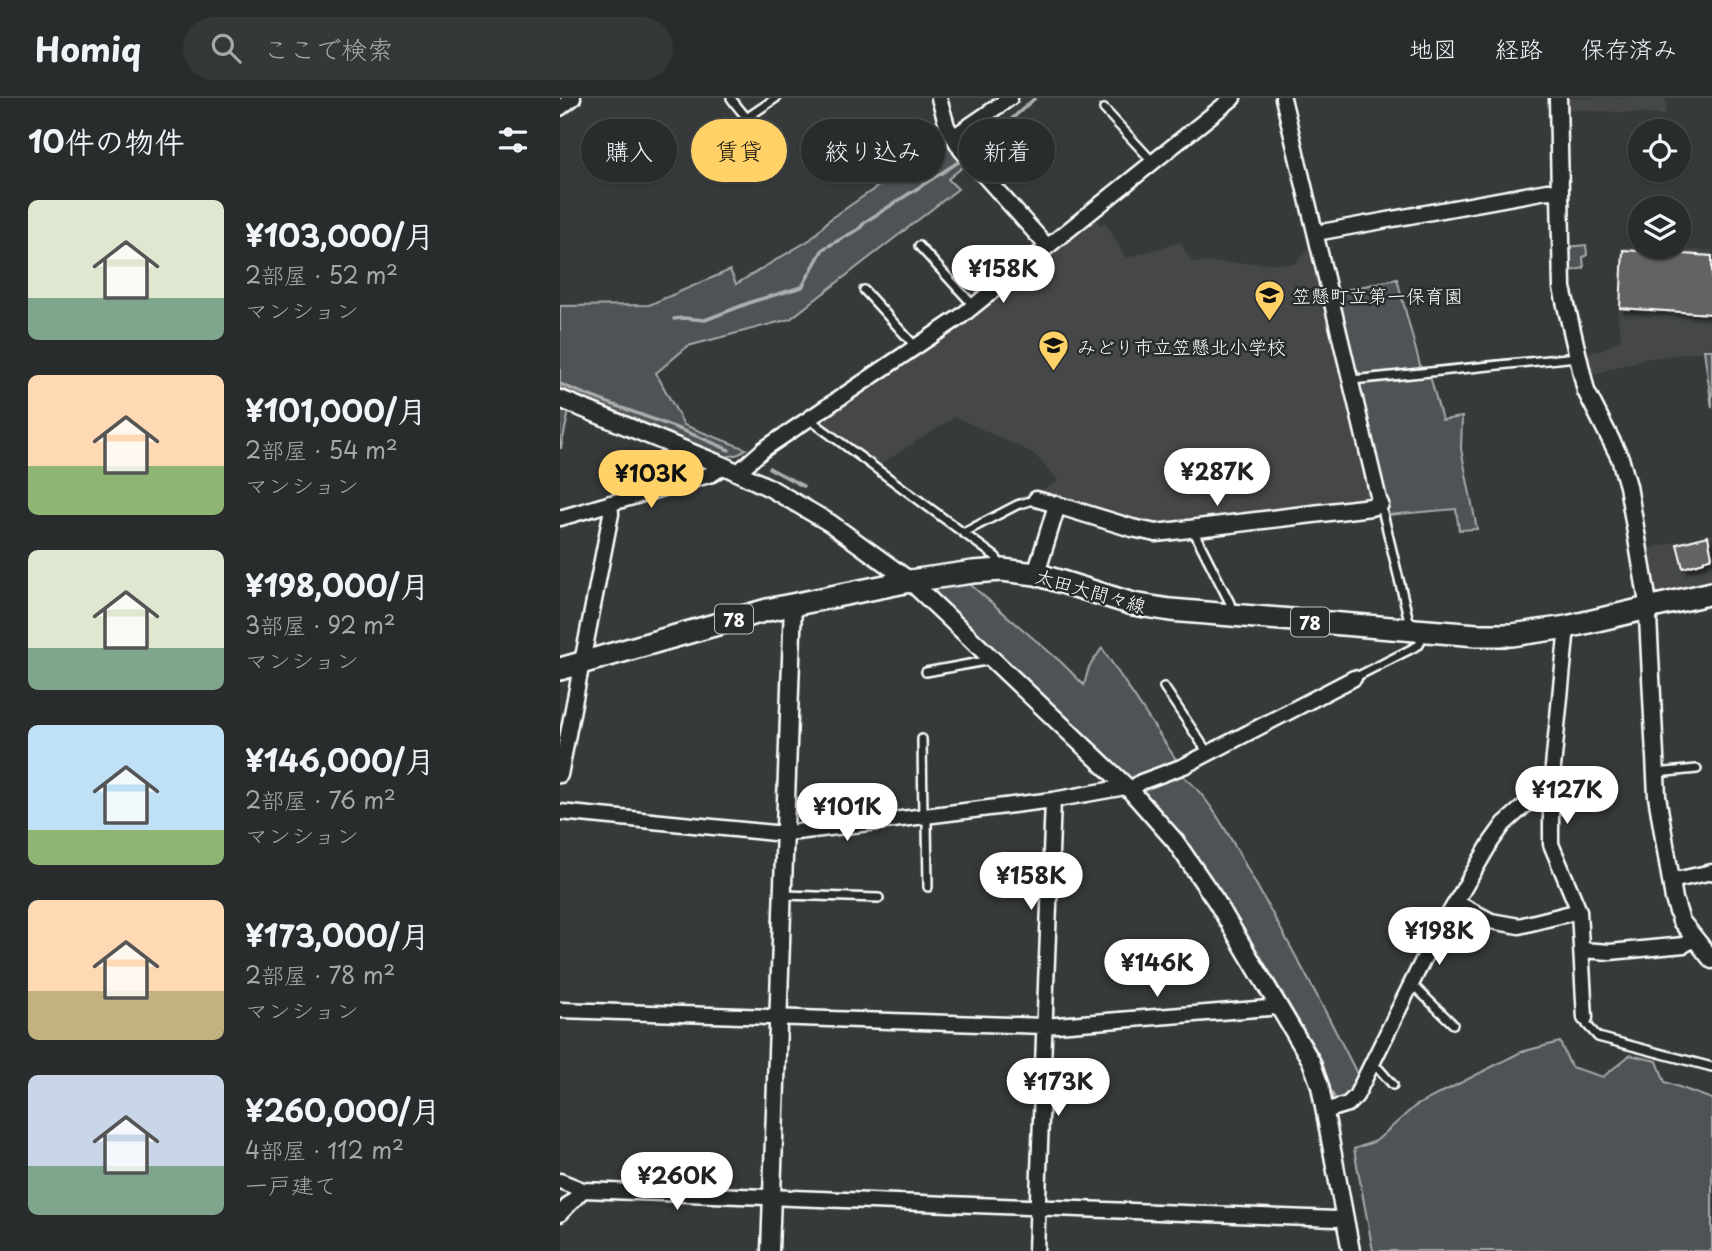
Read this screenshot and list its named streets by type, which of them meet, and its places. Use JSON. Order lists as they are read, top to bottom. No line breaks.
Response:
{"streets":{"main road":["太田大間々線","78"]},"places":{"school or university":["笠懸町立第一保育園","みどり市立笠懸北小学校"]},"page":{"header":"Homiq","search":"ここで検索","nav":["地図","経路","保存済み"],"heading":"10件の物件","chip":["購入","賃貸","絞り込み","新着"],"list":[{"name":"¥103,000/月","note":"2部屋 · 52 m² · マンション"},{"name":"¥101,000/月","note":"2部屋 · 54 m² · マンション"},{"name":"¥198,000/月","note":"3部屋 · 92 m² · マンション"},{"name":"¥146,000/月","note":"2部屋 · 76 m² · マンション"},{"name":"¥173,000/月","note":"2部屋 · 78 m² · マンション"},{"name":"¥260,000/月","note":"4部屋 · 112 m² · 一戸建て"}],"price":["¥158K","¥287K","¥103K","¥127K","¥101K","¥158K","¥198K","¥146K","¥173K","¥260K"]}}
